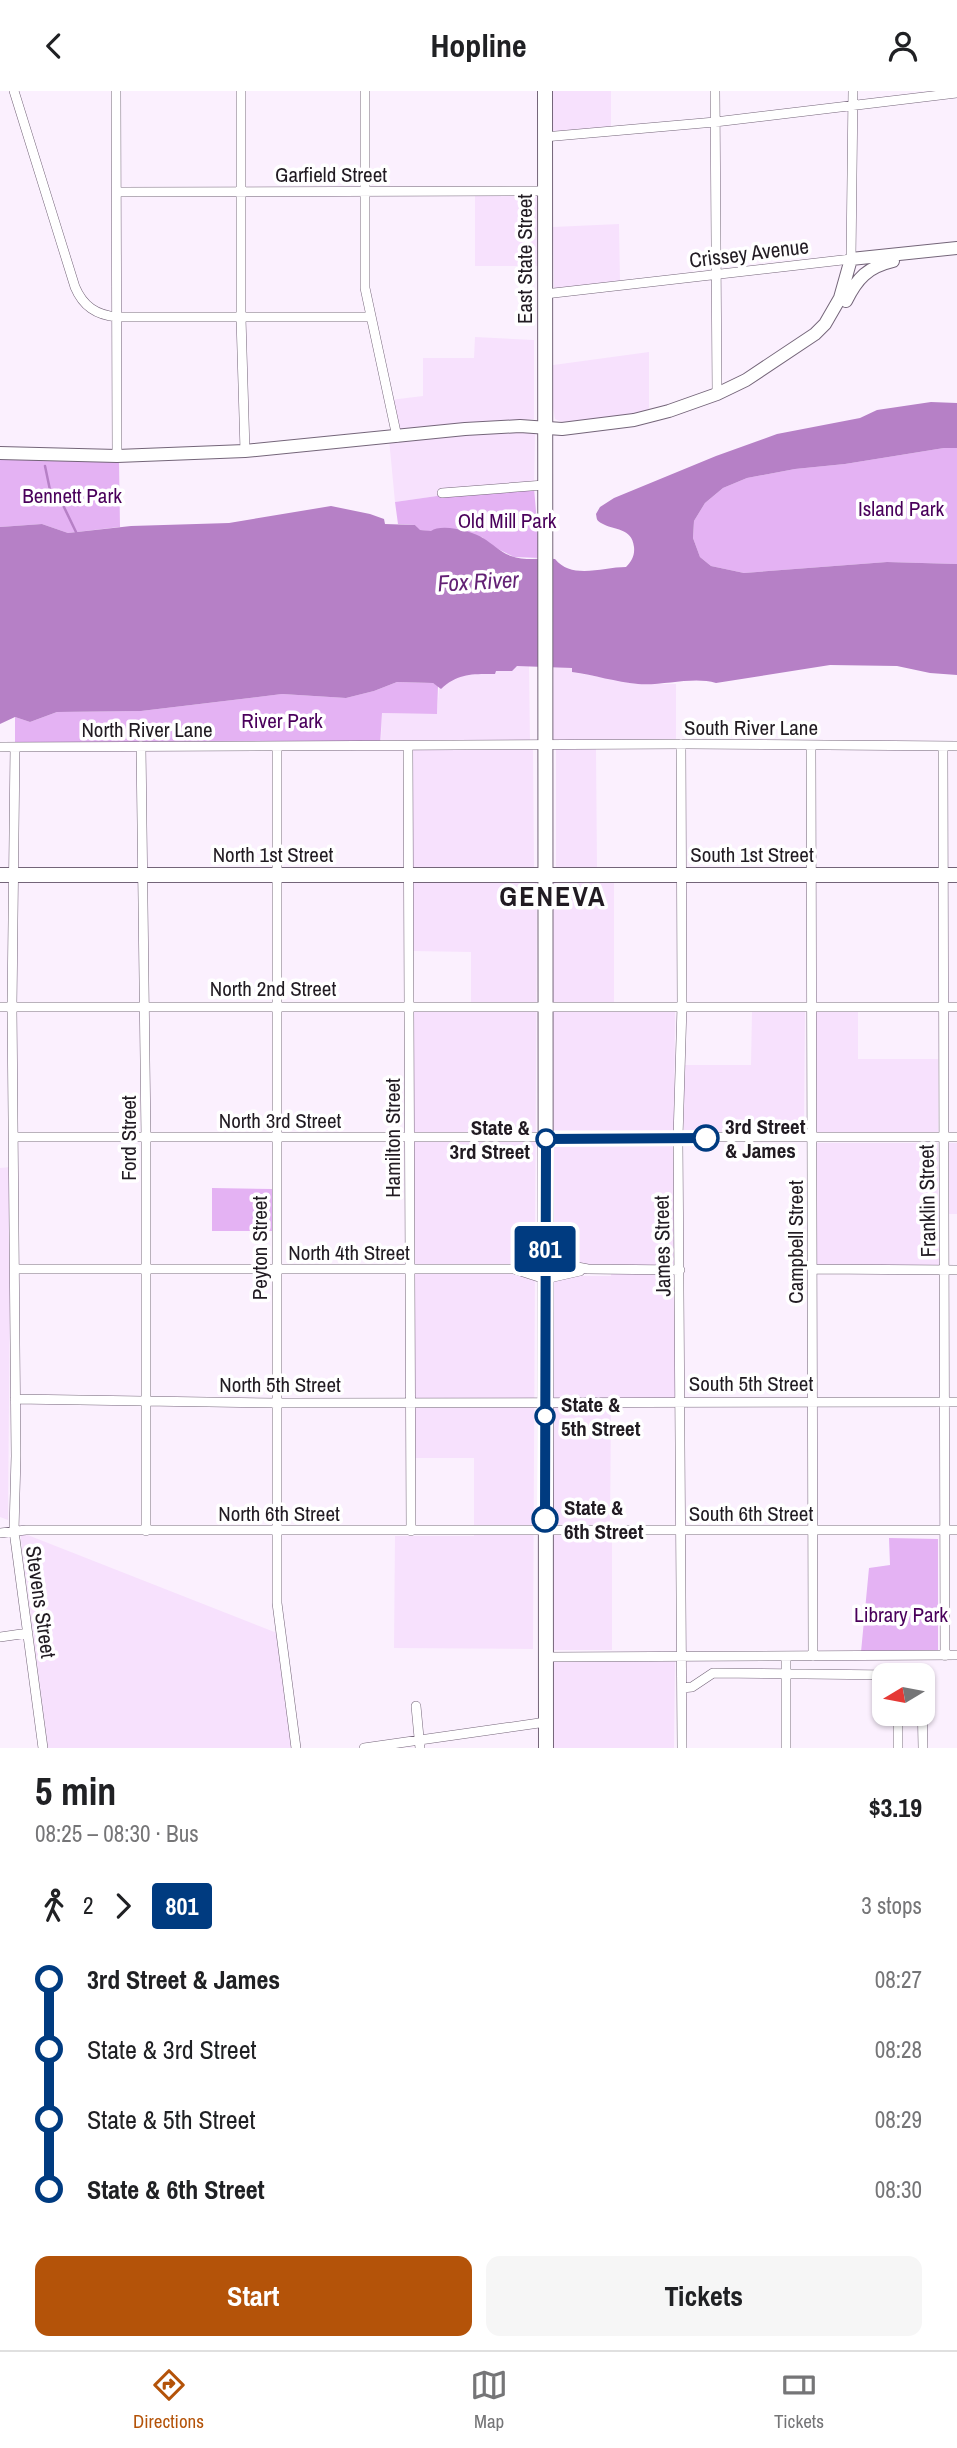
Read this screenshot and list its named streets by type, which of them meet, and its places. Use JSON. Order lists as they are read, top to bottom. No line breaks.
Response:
{"streets":{"main road":["Crissey Avenue","East State Street","North 1st Street","South 1st Street"],"street":["Garfield Street","South River Lane","North River Lane","North 2nd Street","North 3rd Street","Ford Street","Hamilton Street","Franklin Street","Campbell Street","James Street","Peyton Street","North 4th Street","South 5th Street","North 5th Street","North 6th Street","South 6th Street","Stevens Street"]},"crossings":[["Garfield Street","East State Street"],["Crissey Avenue","East State Street"],["East State Street","South River Lane"],["East State Street","North River Lane"],["East State Street","North 1st Street"],["East State Street","South 1st Street"],["East State Street","North 2nd Street"],["East State Street","North 3rd Street"],["East State Street","North 4th Street"],["East State Street","South 5th Street"],["East State Street","North 5th Street"],["East State Street","North 6th Street"],["East State Street","South 6th Street"],["South River Lane","North River Lane"],["South River Lane","Franklin Street"],["South River Lane","Campbell Street"],["South River Lane","James Street"],["North River Lane","Ford Street"],["North River Lane","Hamilton Street"],["North River Lane","Peyton Street"],["North River Lane","Stevens Street"],["North 1st Street","South 1st Street"],["North 1st Street","Ford Street"],["North 1st Street","Hamilton Street"],["North 1st Street","Peyton Street"],["North 1st Street","Stevens Street"],["South 1st Street","Franklin Street"],["South 1st Street","Campbell Street"],["South 1st Street","James Street"],["North 2nd Street","Ford Street"],["North 2nd Street","Hamilton Street"],["North 2nd Street","Franklin Street"],["North 2nd Street","Campbell Street"],["North 2nd Street","James Street"],["North 2nd Street","Peyton Street"],["North 2nd Street","Stevens Street"],["North 3rd Street","Ford Street"],["North 3rd Street","Hamilton Street"],["North 3rd Street","Franklin Street"],["North 3rd Street","Campbell Street"],["North 3rd Street","James Street"],["North 3rd Street","Peyton Street"],["North 3rd Street","Stevens Street"],["Ford Street","North 4th Street"],["Ford Street","North 5th Street"],["Ford Street","North 6th Street"],["Hamilton Street","North 4th Street"],["Hamilton Street","North 5th Street"],["Hamilton Street","North 6th Street"],["Franklin Street","South 5th Street"],["Franklin Street","South 6th Street"],["Campbell Street","South 5th Street"],["Campbell Street","South 6th Street"],["James Street","South 5th Street"],["James Street","South 6th Street"],["Peyton Street","North 4th Street"],["Peyton Street","North 5th Street"],["Peyton Street","North 6th Street"],["North 4th Street","Stevens Street"],["South 5th Street","North 5th Street"],["North 5th Street","Stevens Street"],["North 6th Street","South 6th Street"],["North 6th Street","Stevens Street"]],"districts":["GENEVA"],"water":["Fox River"],"parks":["Bennett Park","Island Park","Old Mill Park","River Park","Library Park"],"places":["3rd Street & James","State & 3rd Street","State & 5th Street","State & 6th Street"],"lines":["bus line 801"],"north":"left","page":{"header":"Hopline","on_map":"801","heading":["5 min","08:25 – 08:30 · Bus","$3.19"],"legs":["2","801","3 stops"],"list":[{"name":"3rd Street & James","value":"08:27"},{"name":"State & 3rd Street","value":"08:28"},{"name":"State & 5th Street","value":"08:29"},{"name":"State & 6th Street","value":"08:30"}],"buttons":["Start","Tickets"],"tabs":["Directions","Map","Tickets"]}}
